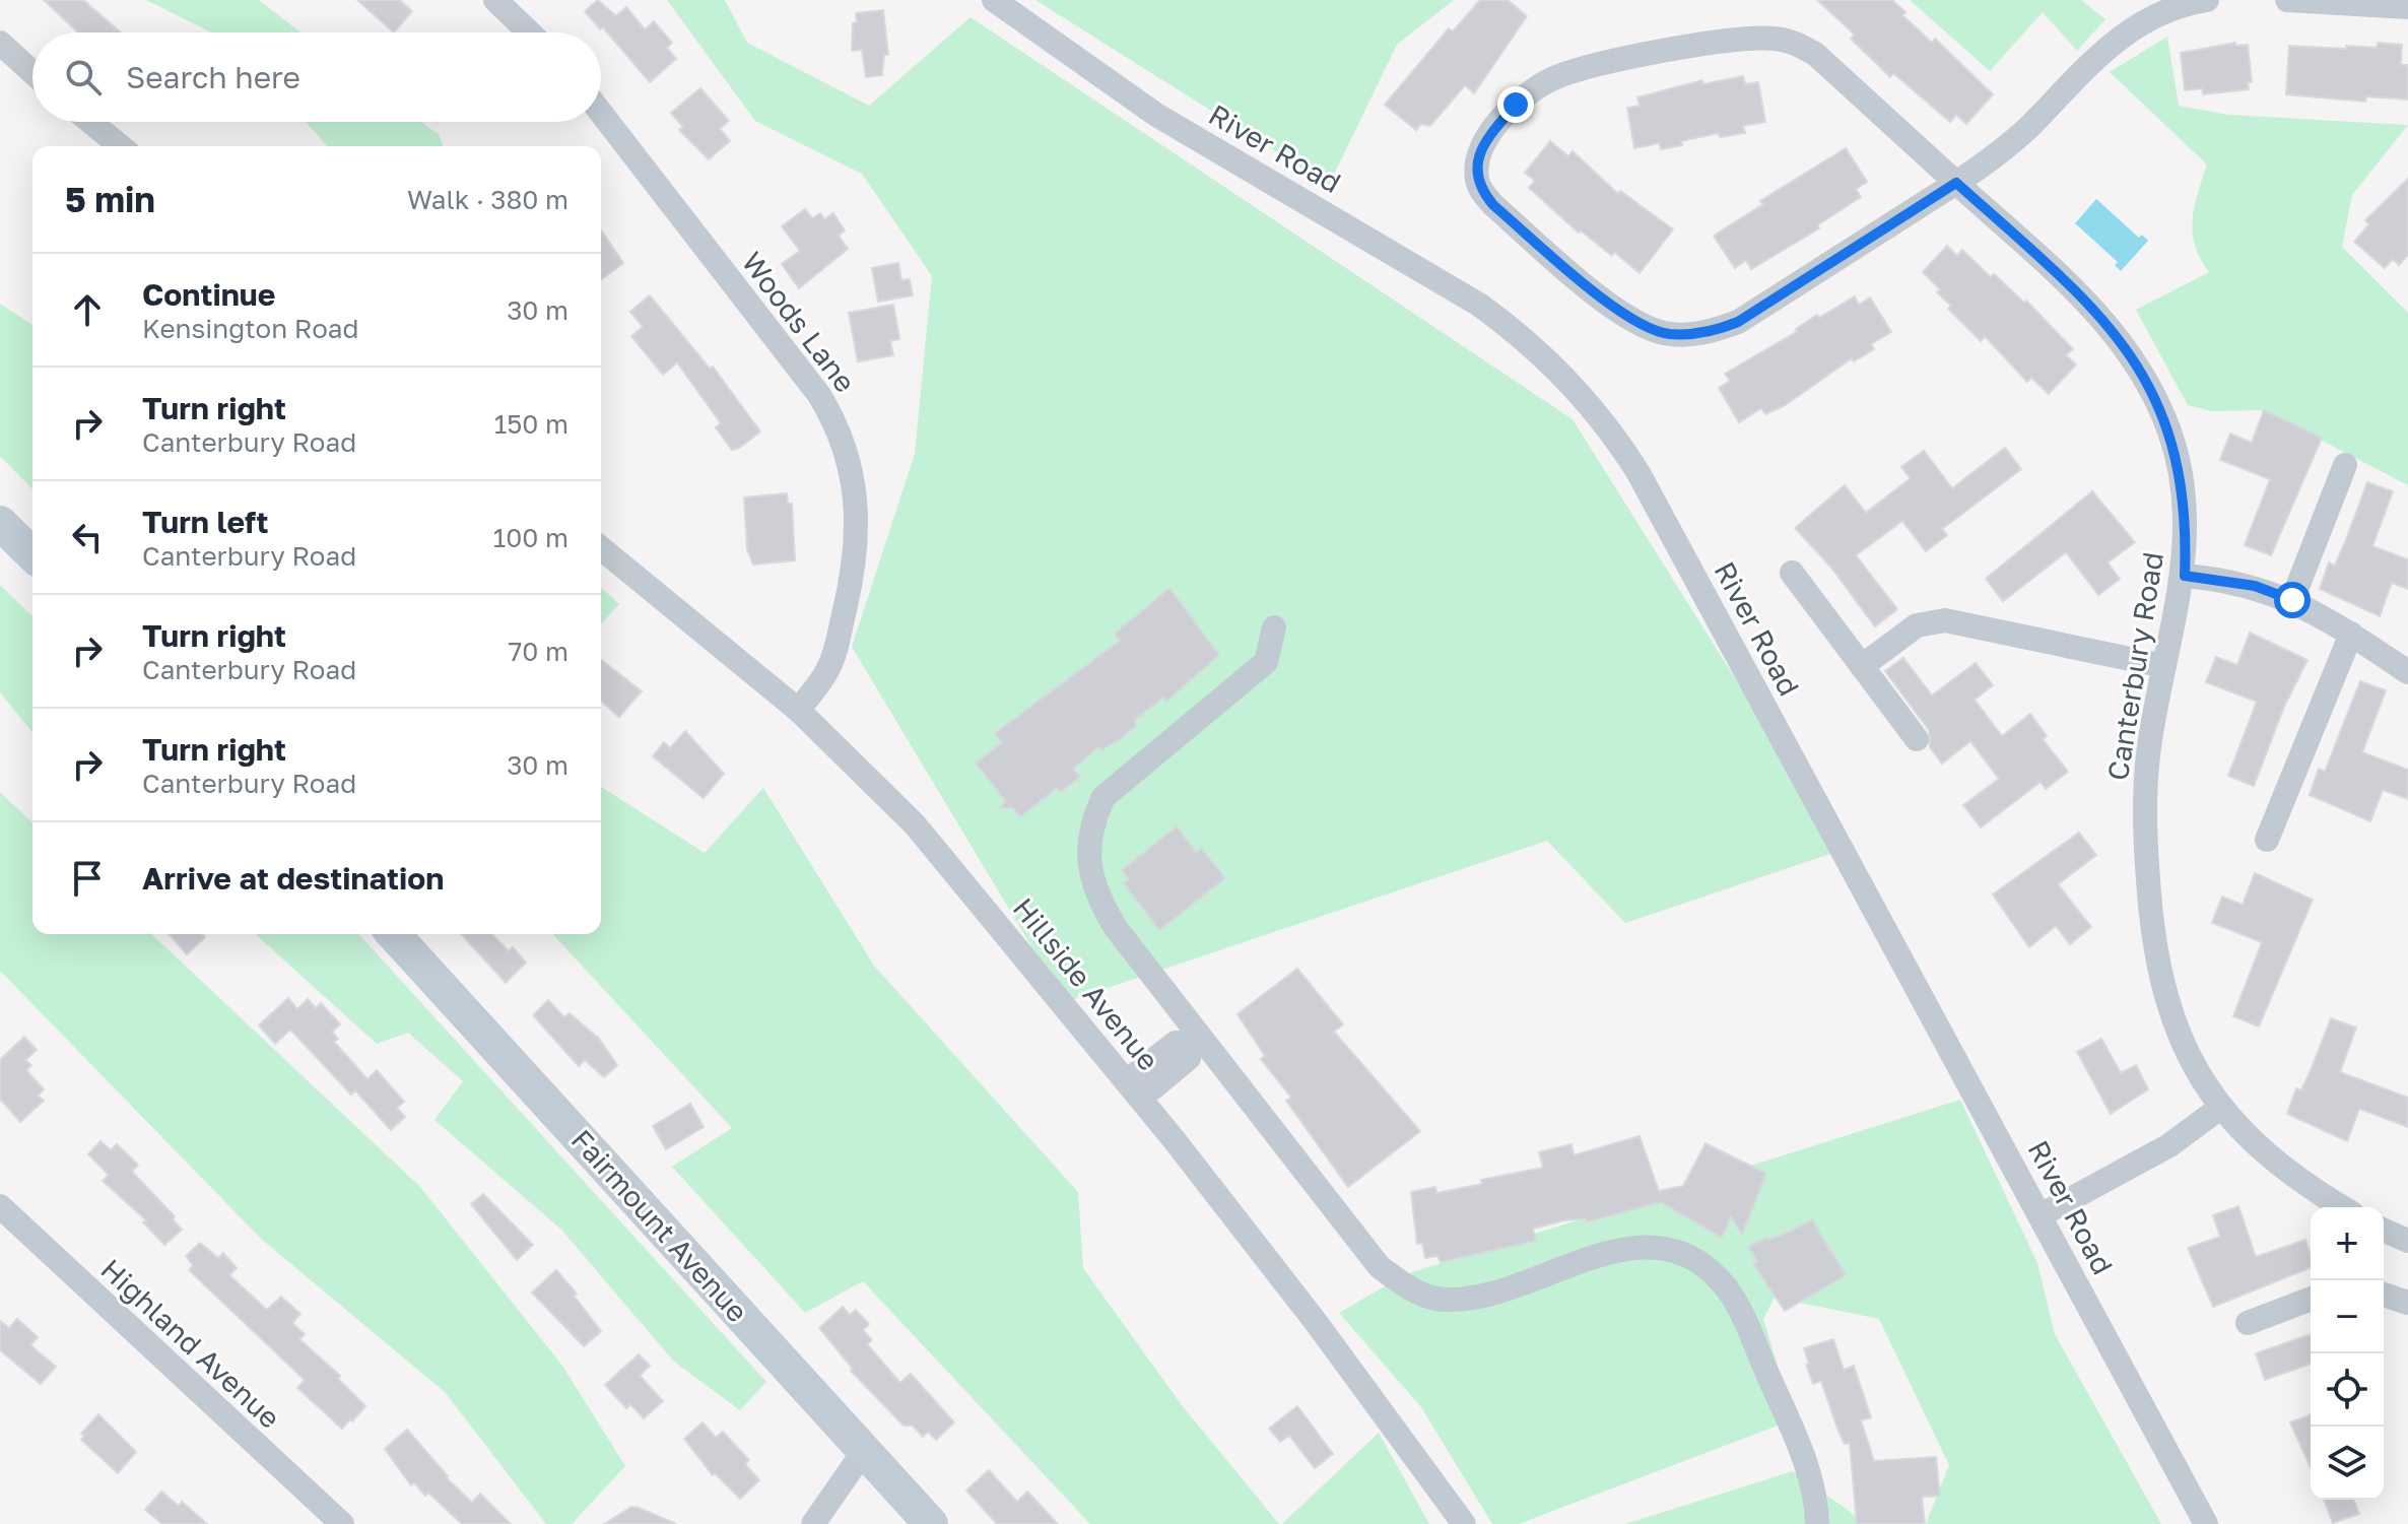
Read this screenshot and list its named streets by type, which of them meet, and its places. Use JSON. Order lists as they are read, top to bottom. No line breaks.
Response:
{"streets":{"main road":["Fairmount Avenue"],"street":["River Road","Woods Lane","Canterbury Road","Hillside Avenue","Highland Avenue"]},"crossings":[["Woods Lane","Hillside Avenue"]],"page":{"search":"Search here","heading":["5 min","Walk · 380 m"],"list":[["Continue","Kensington Road","30 m"],["Turn right","Canterbury Road","150 m"],["Turn left","Canterbury Road","100 m"],["Turn right","Canterbury Road","70 m"],["Turn right","Canterbury Road","30 m"],"Arrive at destination"],"map_buttons":["+","−"]}}
